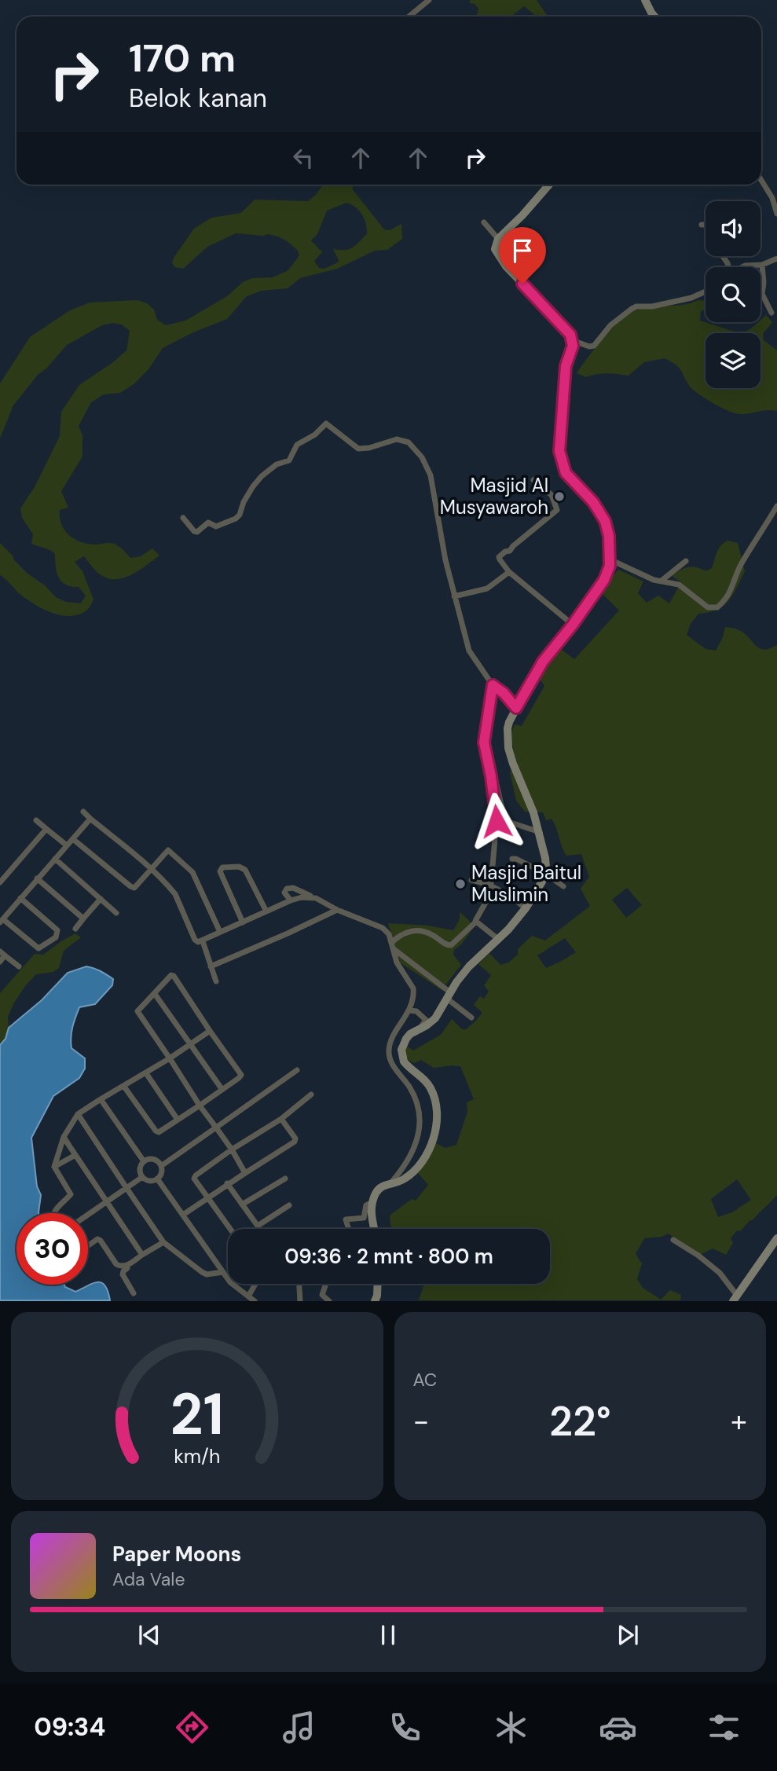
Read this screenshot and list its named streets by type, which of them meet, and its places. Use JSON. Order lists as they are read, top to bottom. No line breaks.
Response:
{"places":["Masjid Al Musyawaroh","Masjid Baitul Muslimin"],"page":{"turn":["170 m","Belok kanan"],"limit":"30","trip":"09:36 · 2 mnt · 800 m","tile":"AC","heat":["−","22°","+"],"song":["Paper Moons","Ada Vale"],"tabs":"09:34","gauge":["21","km/h"]}}
